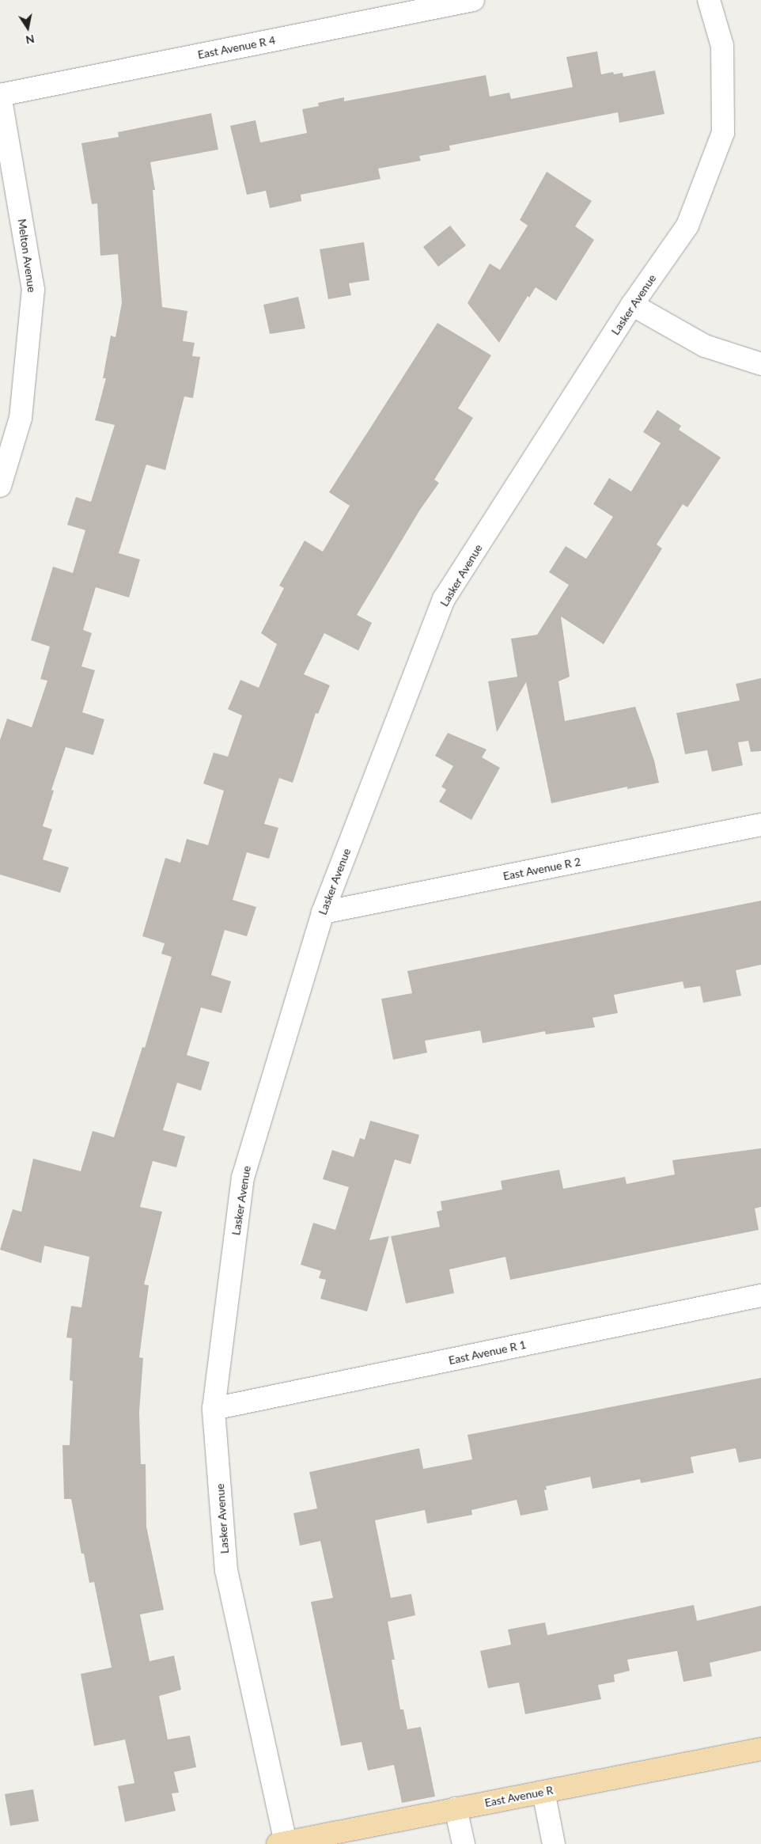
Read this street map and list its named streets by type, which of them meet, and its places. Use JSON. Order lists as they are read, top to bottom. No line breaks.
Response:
{"streets":{"main road":["East Avenue R"],"street":["East Avenue R 4","Melton Avenue","Lasker Avenue","East Avenue R 2","East Avenue R 1"]},"crossings":[["East Avenue R 4","Melton Avenue"],["Lasker Avenue","East Avenue R 2"],["Lasker Avenue","East Avenue R 1"],["Lasker Avenue","East Avenue R"]],"north":"bottom"}
